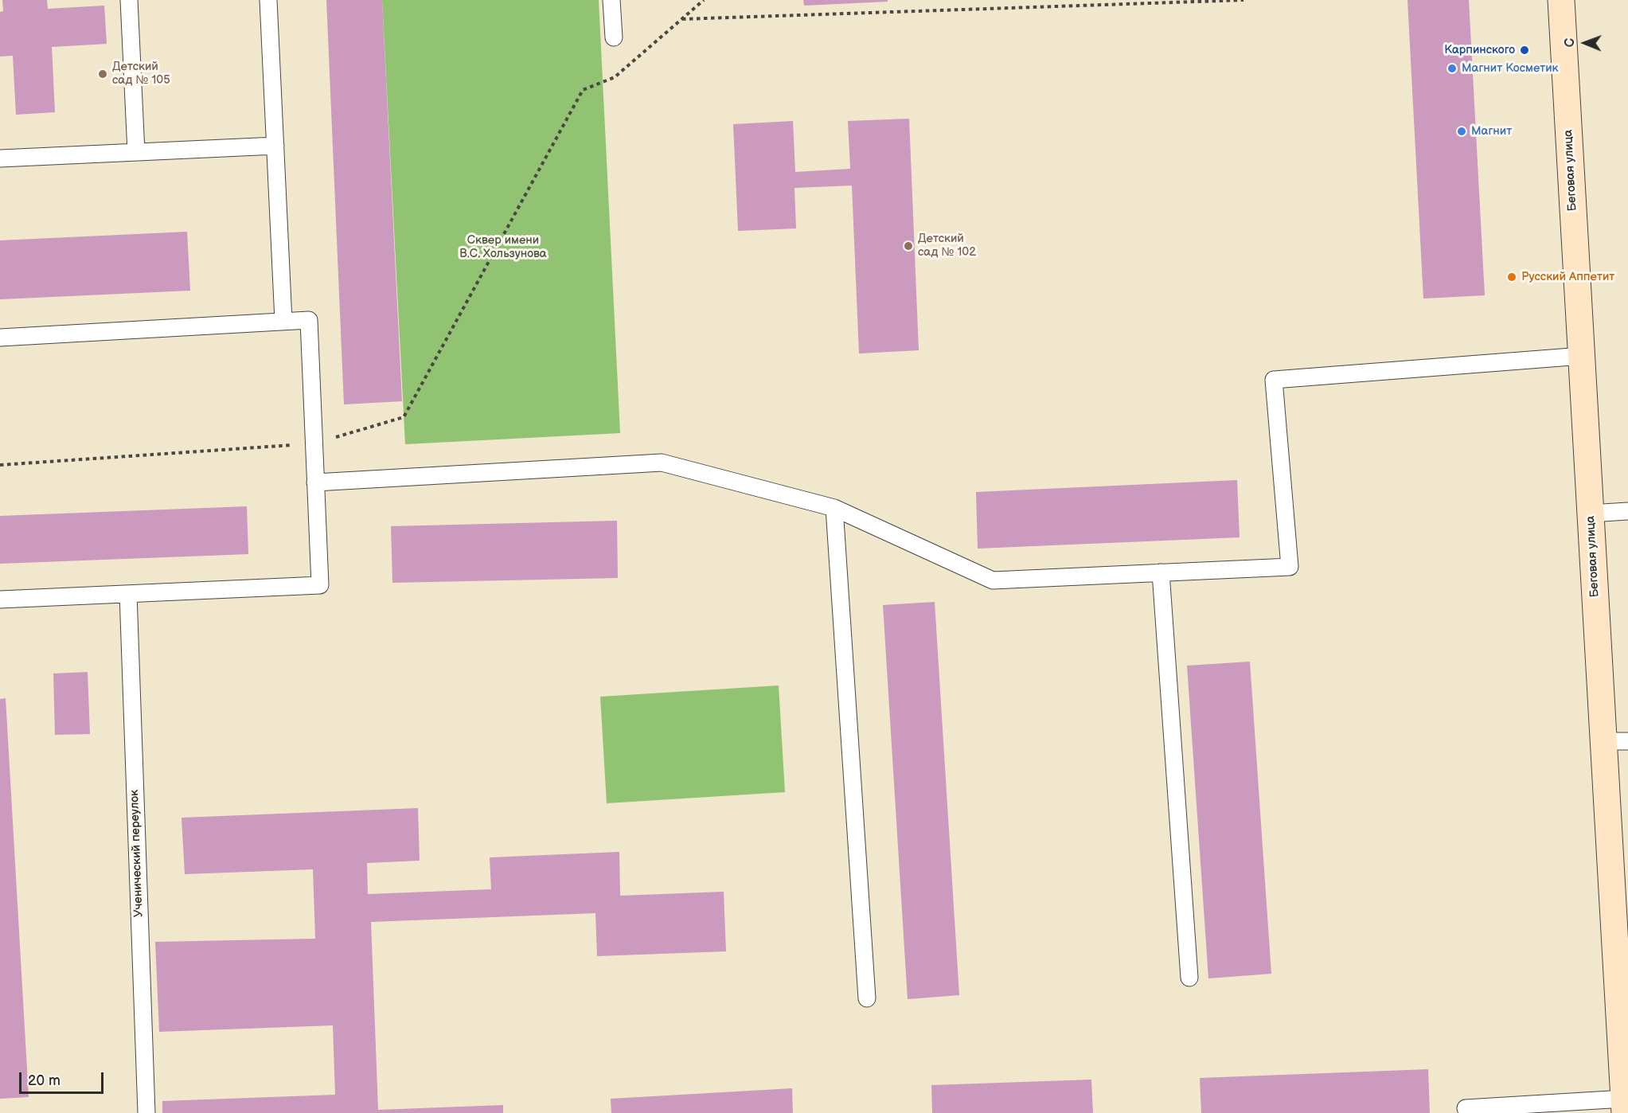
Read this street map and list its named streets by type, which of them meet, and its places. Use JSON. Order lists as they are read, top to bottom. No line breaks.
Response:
{"streets":{"street":["Беговая улица"],"lane":["Ученический переулок"]},"parks":["Сквер имени В.С. Хользунова"],"places":["Карпинского","Магнит Косметик","Детский сад № 105","Магнит","Детский сад № 102","Русский Аппетит"],"scale_bar":"20 m","north":"left"}
